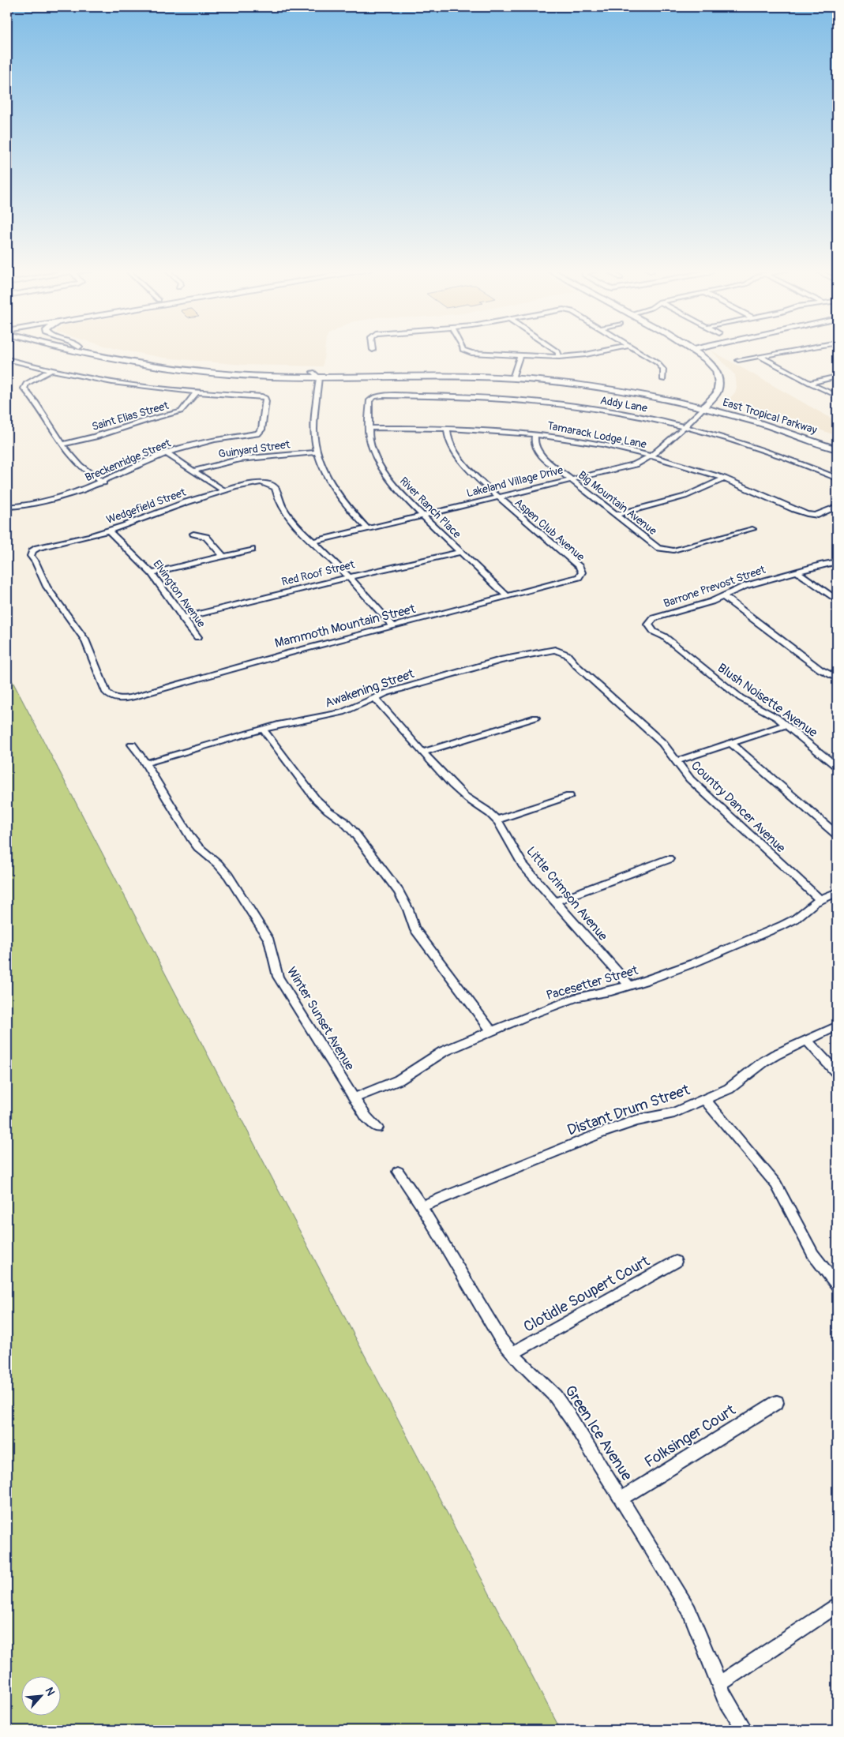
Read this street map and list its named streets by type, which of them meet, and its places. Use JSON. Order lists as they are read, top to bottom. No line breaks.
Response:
{"streets":{"main road":["East Tropical Parkway"],"street":["Addy Lane","Saint Elias Street","Tamarack Lodge Lane","Guinyard Street","Breckenridge Street","Lakeland Village Drive","Big Mountain Avenue","Wedgefield Street","River Ranch Place","Aspen Club Avenue","Red Roof Street","Barrone Prevost Street","Elvington Avenue","Mammoth Mountain Street","Awakening Street","Blush Noisette Avenue","Country Dancer Avenue","Little Crimson Avenue","Pacesetter Street","Winter Sunset Avenue","Distant Drum Street","Clotidle Soupert Court","Green Ice Avenue","Folksinger Court"]},"crossings":[["Addy Lane","Lakeland Village Drive"],["Addy Lane","River Ranch Place"],["Saint Elias Street","Breckenridge Street"],["East Tropical Parkway","Lakeland Village Drive"],["Tamarack Lodge Lane","Lakeland Village Drive"],["Tamarack Lodge Lane","Big Mountain Avenue"],["Tamarack Lodge Lane","River Ranch Place"],["Tamarack Lodge Lane","Aspen Club Avenue"],["Lakeland Village Drive","Big Mountain Avenue"],["Lakeland Village Drive","Wedgefield Street"],["Lakeland Village Drive","River Ranch Place"],["Lakeland Village Drive","Aspen Club Avenue"],["Wedgefield Street","Elvington Avenue"],["Wedgefield Street","Mammoth Mountain Street"],["River Ranch Place","Red Roof Street"],["River Ranch Place","Mammoth Mountain Street"],["Aspen Club Avenue","Mammoth Mountain Street"],["Red Roof Street","Elvington Avenue"],["Barrone Prevost Street","Blush Noisette Avenue"],["Awakening Street","Country Dancer Avenue"],["Awakening Street","Little Crimson Avenue"],["Awakening Street","Winter Sunset Avenue"],["Country Dancer Avenue","Pacesetter Street"],["Little Crimson Avenue","Pacesetter Street"],["Pacesetter Street","Winter Sunset Avenue"],["Distant Drum Street","Green Ice Avenue"],["Clotidle Soupert Court","Green Ice Avenue"],["Green Ice Avenue","Folksinger Court"]],"north":"top right"}
